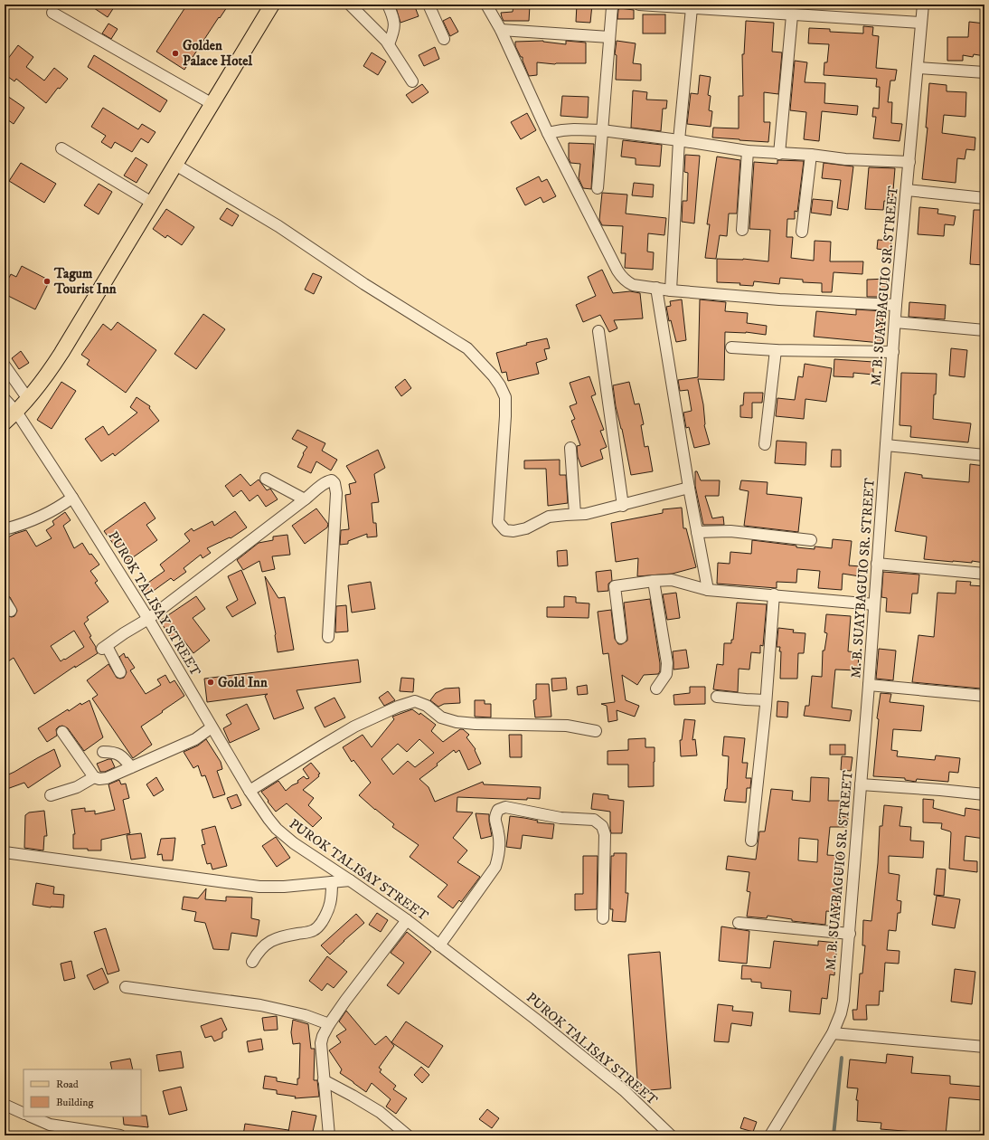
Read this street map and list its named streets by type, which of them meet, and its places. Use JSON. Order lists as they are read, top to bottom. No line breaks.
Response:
{"streets":{"street":["M. B. SUAYBAGUIO SR. STREET","PUROK TALISAY STREET"]},"places":["Golden Palace Hotel","Tagum Tourist Inn","Gold Inn"],"legend":["Road","Building"]}
